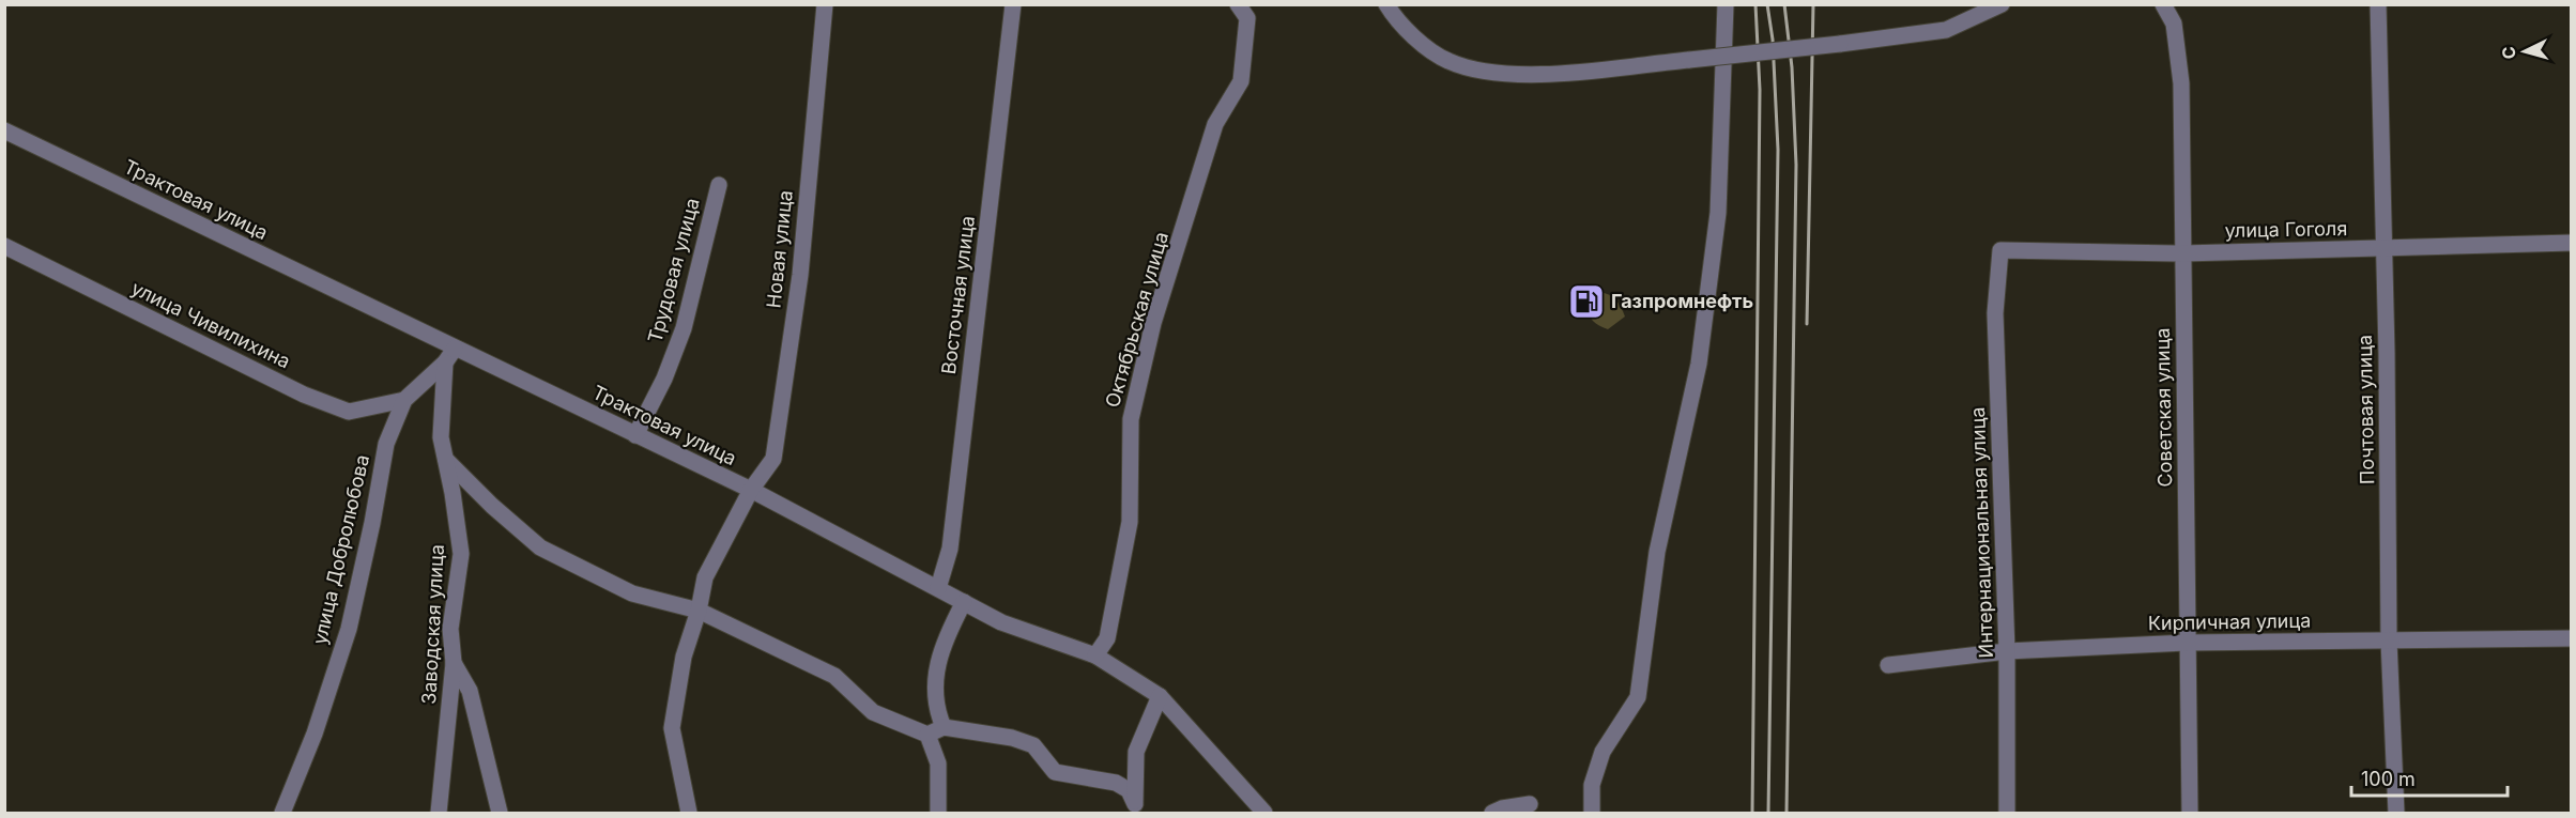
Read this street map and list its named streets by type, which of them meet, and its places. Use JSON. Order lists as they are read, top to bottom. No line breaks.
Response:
{"streets":{"street":["Трактовая улица","улица Гоголя","Новая улица","Трудовая улица","Восточная улица","Октябрьская улица","улица Чивилихина","Советская улица","Почтовая улица","Интернациональная улица","улица Добролюбова","Кирпичная улица","Заводская улица"]},"crossings":[["Трактовая улица","Новая улица"],["Трактовая улица","Трудовая улица"],["Трактовая улица","Восточная улица"],["Трактовая улица","Октябрьская улица"],["Трактовая улица","улица Добролюбова"],["Трактовая улица","Заводская улица"],["улица Гоголя","Советская улица"],["улица Гоголя","Почтовая улица"],["улица Гоголя","Интернациональная улица"],["улица Чивилихина","улица Добролюбова"],["Советская улица","Кирпичная улица"],["Почтовая улица","Кирпичная улица"],["Интернациональная улица","Кирпичная улица"],["улица Добролюбова","Заводская улица"]],"places":{"fuel station":["Газпромнефть"]},"scale_bar":"100 m","north":"left"}
